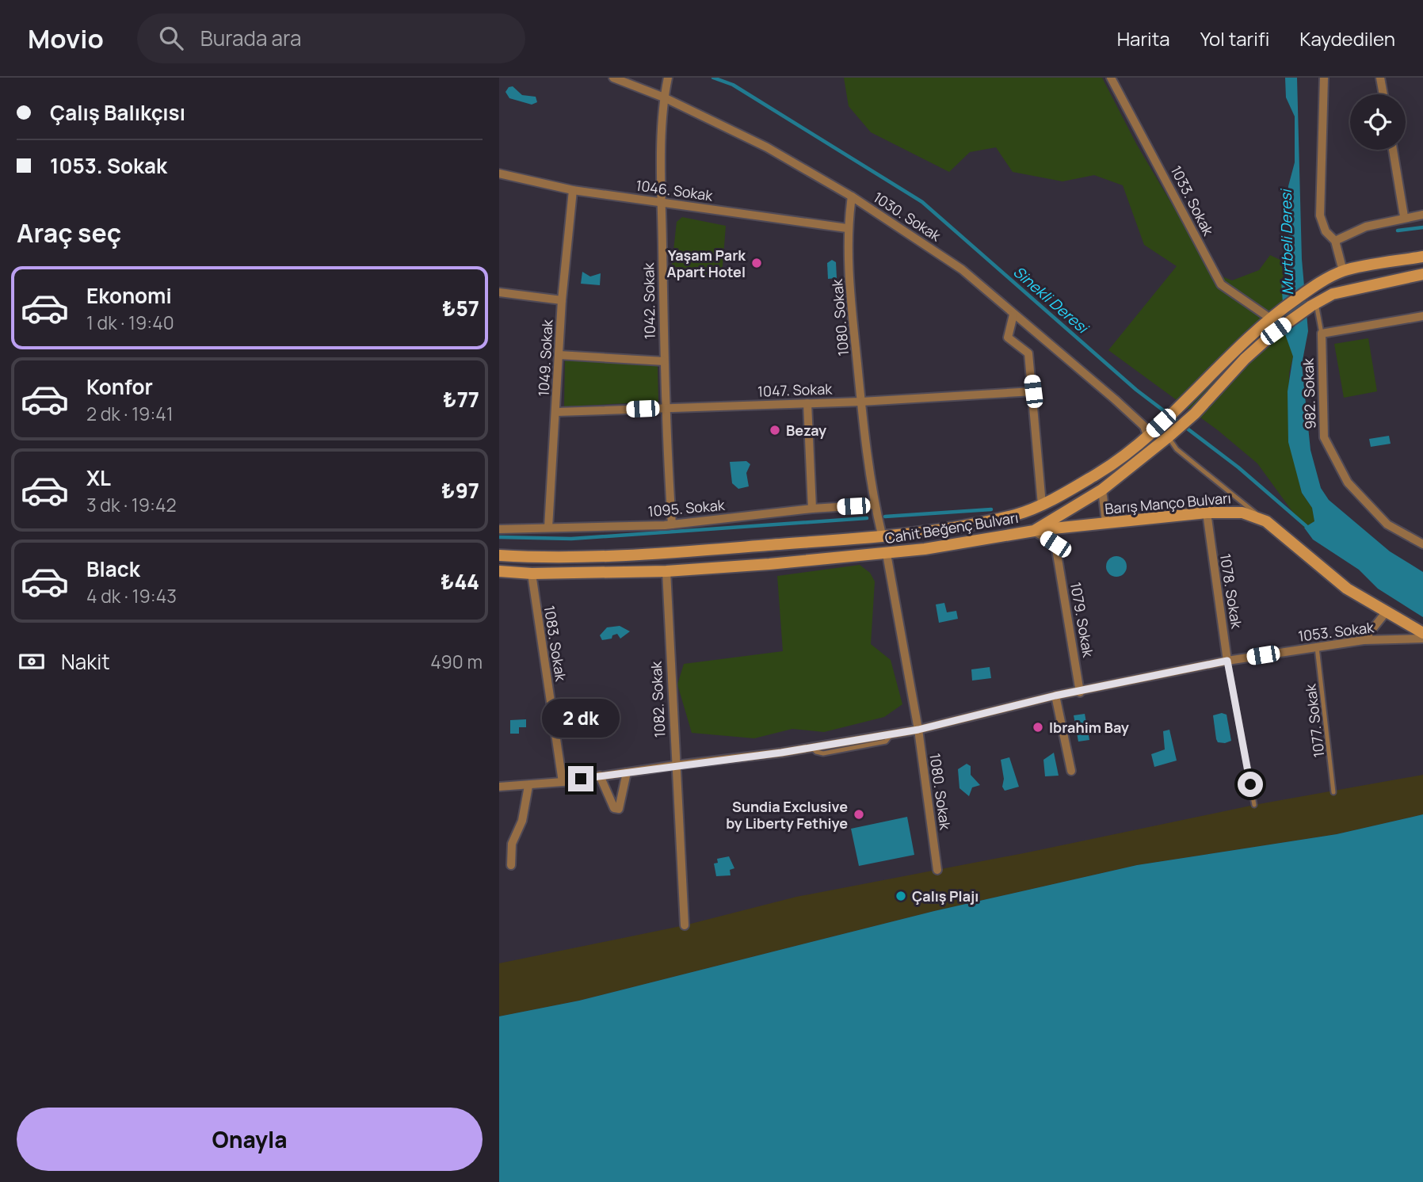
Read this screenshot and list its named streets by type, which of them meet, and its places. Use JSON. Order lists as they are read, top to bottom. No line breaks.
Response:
{"streets":{"main road":["Barış Manço Bulvarı","Cahit Beğenç Bulvarı"],"street":["1046. Sokak","1033. Sokak","1030. Sokak","1042. Sokak","1080. Sokak","1049. Sokak","1047. Sokak","982. Sokak","1095. Sokak","1078. Sokak","1079. Sokak","1053. Sokak","1083. Sokak","1082. Sokak"],"lane":["1077. Sokak"]},"crossings":[["1046. Sokak","1042. Sokak"],["1046. Sokak","1080. Sokak"],["1046. Sokak","1049. Sokak"],["1033. Sokak","Cahit Beğenç Bulvarı"],["1030. Sokak","1042. Sokak"],["1030. Sokak","1080. Sokak"],["1030. Sokak","Cahit Beğenç Bulvarı"],["1042. Sokak","1047. Sokak"],["1042. Sokak","1095. Sokak"],["1080. Sokak","1047. Sokak"],["1080. Sokak","1095. Sokak"],["1080. Sokak","Cahit Beğenç Bulvarı"],["1080. Sokak","1053. Sokak"],["1049. Sokak","1047. Sokak"],["1049. Sokak","1095. Sokak"],["Barış Manço Bulvarı","Cahit Beğenç Bulvarı"],["Barış Manço Bulvarı","1078. Sokak"],["Barış Manço Bulvarı","1079. Sokak"],["Cahit Beğenç Bulvarı","1079. Sokak"],["Cahit Beğenç Bulvarı","1083. Sokak"],["Cahit Beğenç Bulvarı","1082. Sokak"],["1078. Sokak","1053. Sokak"],["1079. Sokak","1053. Sokak"],["1053. Sokak","1083. Sokak"],["1053. Sokak","1082. Sokak"],["1053. Sokak","1077. Sokak"]],"water":["Murtbeli Deresi","Sinekli Deresi"],"places":["Yaşam Park Apart Hotel","Bezay","Ibrahim Bay","Sundia Exclusive by Liberty Fethiye","Çalış Plajı"],"page":{"header":"Movio","search":"Burada ara","nav":["Harita","Yol tarifi","Kaydedilen"],"banner":["Çalış Balıkçısı","1053. Sokak"],"heading":"Araç seç","list":[{"name":"Ekonomi","note":"1 dk · 19:40","value":"₺57"},{"name":"Konfor","note":"2 dk · 19:41","value":"₺77"},{"name":"XL","note":"3 dk · 19:42","value":"₺97"},{"name":"Black","note":"4 dk · 19:43","value":"₺44"}],"pay":["Nakit","490 m"],"bubble":"2 dk","buttons":"Onayla"}}
